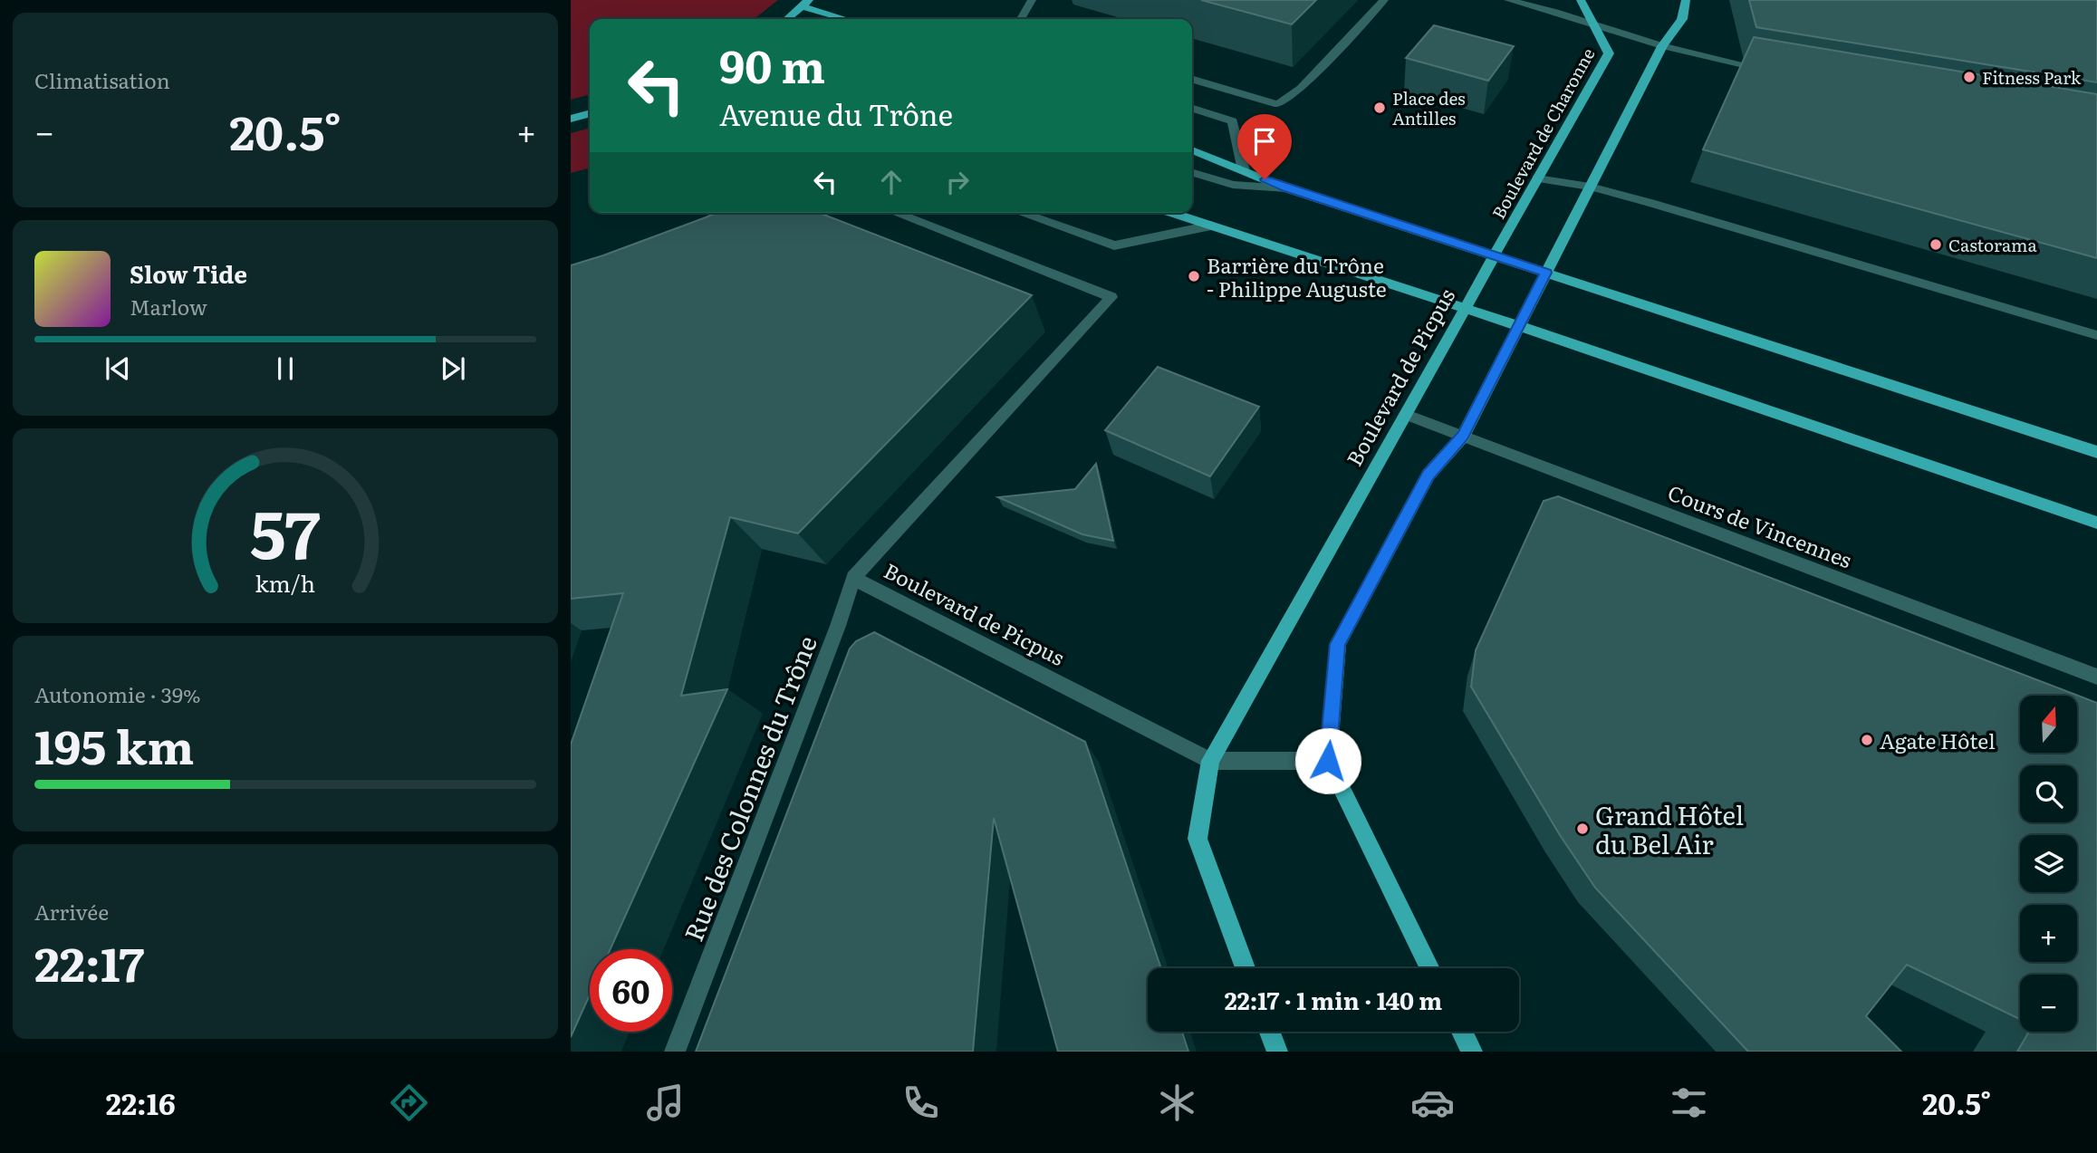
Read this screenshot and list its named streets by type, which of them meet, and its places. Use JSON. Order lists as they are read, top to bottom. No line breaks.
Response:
{"streets":{"main road":["Boulevard de Charonne","Boulevard de Picpus"],"street":["Cours de Vincennes","Rue des Colonnes du Trône"]},"crossings":[["Boulevard de Charonne","Boulevard de Picpus"],["Boulevard de Picpus","Cours de Vincennes"],["Boulevard de Picpus","Rue des Colonnes du Trône"]],"places":["Fitness Park","Place des Antilles","Castorama","Barrière du Trône - Philippe Auguste","Agate Hôtel","Grand Hôtel du Bel Air"],"north":"top","page":{"tile":["Climatisation",["Autonomie · 39%","195 km"],["Arrivée","22:17"]],"turn":["90 m","Avenue du Trône"],"heat":["−","20.5°","+"],"song":["Slow Tide","Marlow"],"map_buttons":["+","−"],"limit":"60","trip":"22:17 · 1 min · 140 m","tabs":["22:16","20.5°"],"gauge":["57","km/h"]}}
